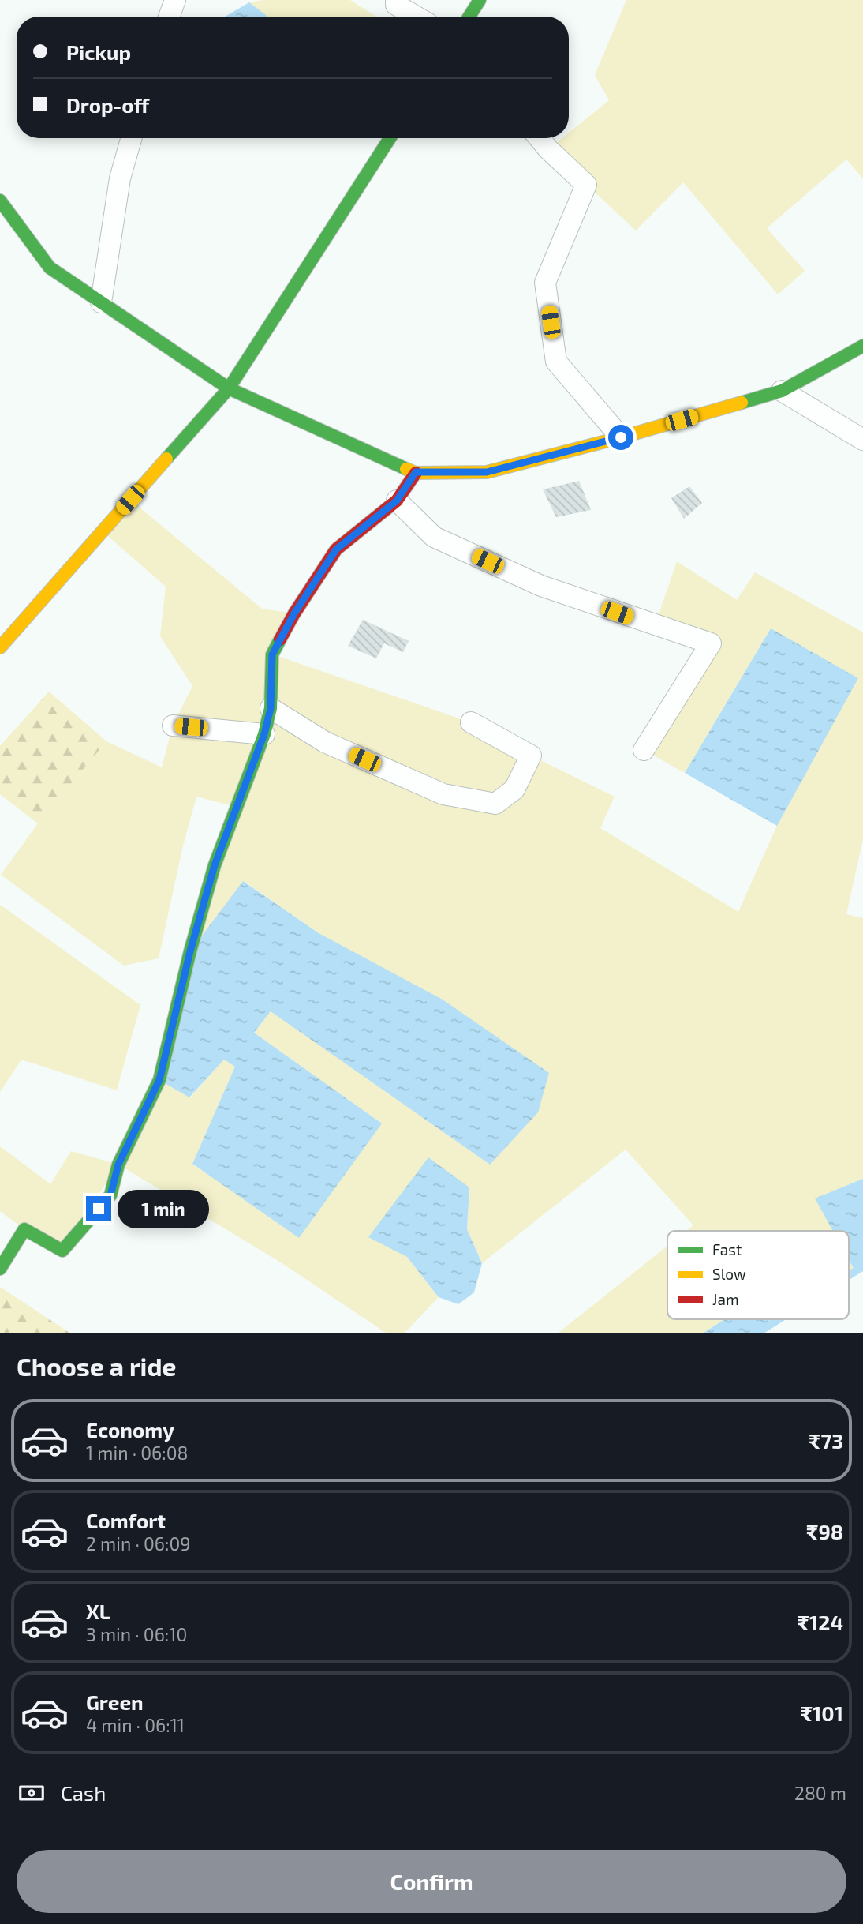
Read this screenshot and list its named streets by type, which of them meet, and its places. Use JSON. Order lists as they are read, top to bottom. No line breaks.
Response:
{"legend":["Fast","Slow","Jam"],"page":{"banner":["Pickup","Drop-off"],"bubble":"1 min","heading":"Choose a ride","list":[{"name":"Economy","note":"1 min · 06:08","value":"₹73"},{"name":"Comfort","note":"2 min · 06:09","value":"₹98"},{"name":"XL","note":"3 min · 06:10","value":"₹124"},{"name":"Green","note":"4 min · 06:11","value":"₹101"}],"pay":["Cash","280 m"],"buttons":"Confirm"}}
